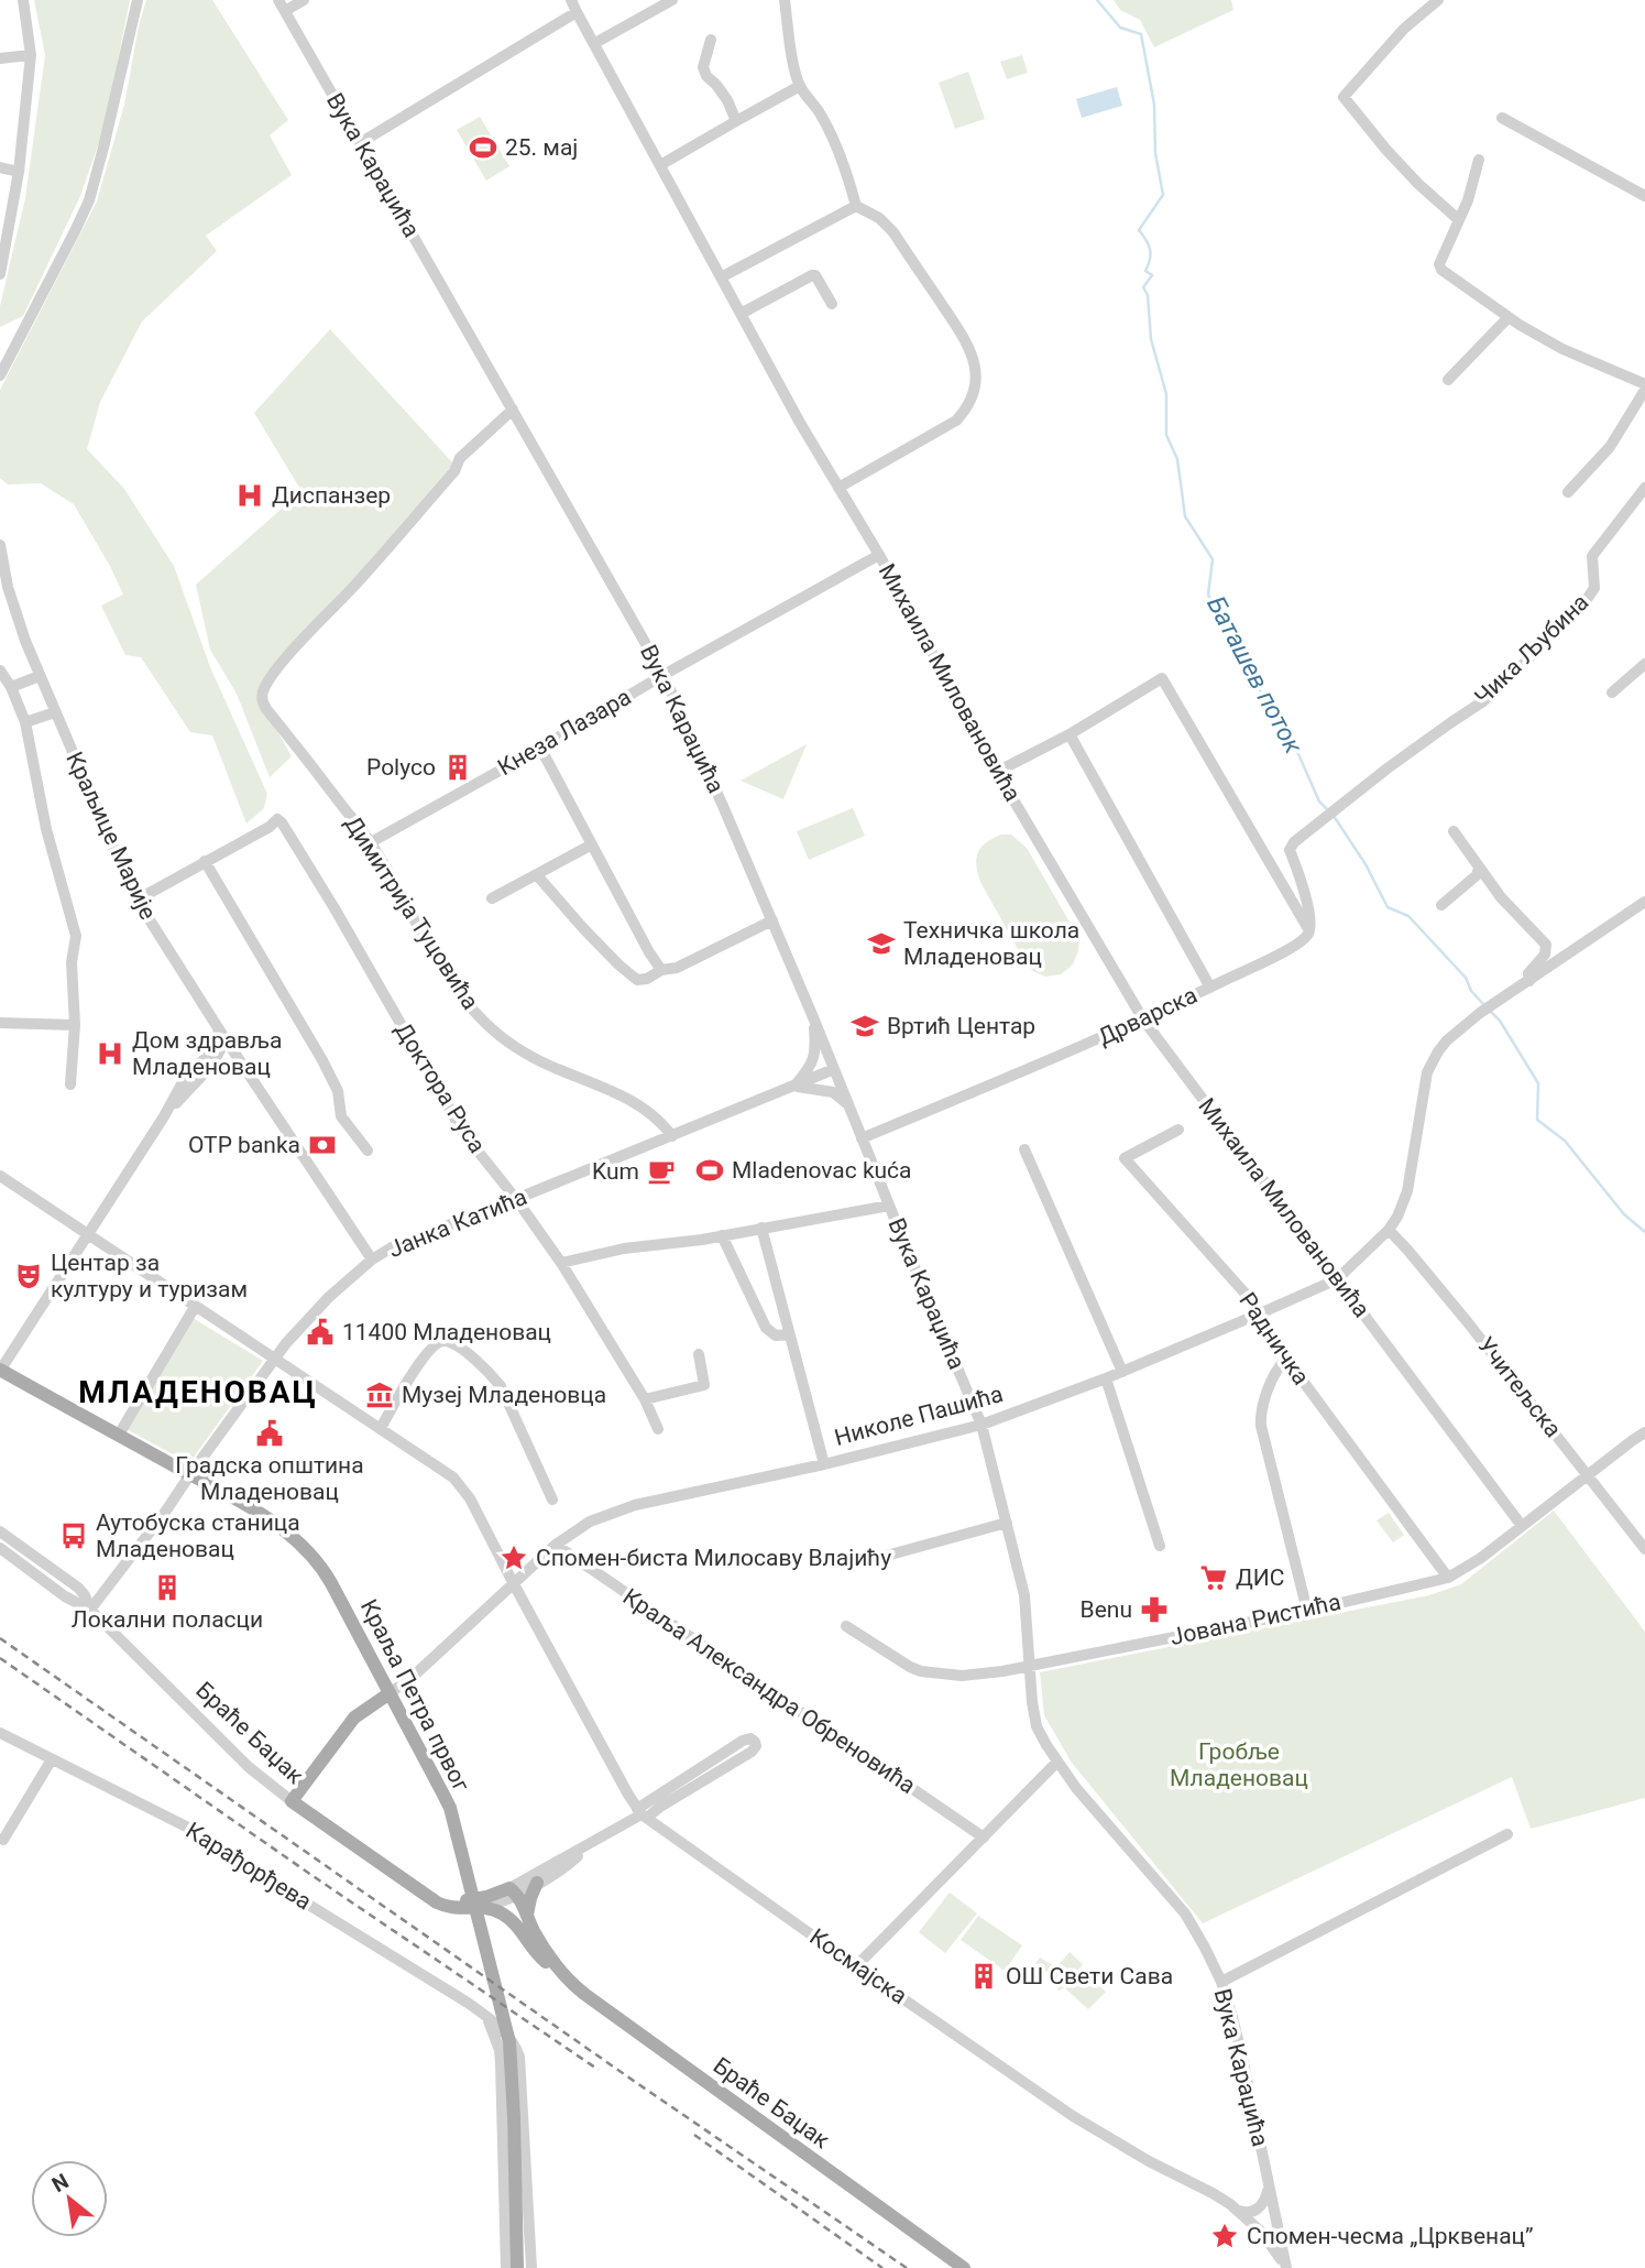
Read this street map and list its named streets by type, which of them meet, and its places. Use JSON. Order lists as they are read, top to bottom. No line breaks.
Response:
{"streets":{"main road":["Николе Пашића","Краља Петра првог","Браће Баџак"],"street":["Вука Караџића","Чика Љубина","Михаила Миловановића","Кнеза Лазара","Краљице Марије","Димитрија Туцовића","Дрварска","Доктора Руса","Јанка Катића","Радничка","Учитељска","Јована Ристића","Краља Александра Обреновића","Карађорђева","Космајска"]},"crossings":[["Вука Караџића","Кнеза Лазара"],["Вука Караџића","Димитрија Туцовића"],["Вука Караџића","Дрварска"],["Вука Караџића","Јанка Катића"],["Вука Караџића","Николе Пашића"],["Вука Караџића","Јована Ристића"],["Вука Караџића","Космајска"],["Чика Љубина","Дрварска"],["Михаила Миловановића","Кнеза Лазара"],["Михаила Миловановића","Дрварска"],["Михаила Миловановића","Николе Пашића"],["Михаила Миловановића","Јована Ристића"],["Кнеза Лазара","Димитрија Туцовића"],["Краљице Марије","Јанка Катића"],["Димитрија Туцовића","Јанка Катића"],["Доктора Руса","Јанка Катића"],["Јанка Катића","Краља Петра првог"],["Јанка Катића","Браће Баџак"],["Радничка","Николе Пашића"],["Радничка","Јована Ристића"],["Учитељска","Николе Пашића"],["Учитељска","Јована Ристића"],["Николе Пашића","Краља Александра Обреновића"],["Николе Пашића","Краља Петра првог"],["Николе Пашића","Браће Баџак"],["Николе Пашића","Космајска"]],"districts":["МЛАДЕНОВАЦ"],"water":["Баташев поток"],"parks":["Гробље Младеновац"],"places":{"sports":["25. мај","Mladenovac kuća"],"hospital":["Диспанзер","Дом здравља Младеновац"],"building":["Polyco","Локални поласци","ОШ Свети Сава"],"school or university":["Техничка школа Младеновац","Вртић Центар"],"bank":["OTP banka"],"cafe":["Kum"],"theatre":["Центар за културу и туризам"],"public building":["11400 Младеновац","Градска општина Младеновац"],"museum":["Музеј Младеновца"],"bus stop":["Аутобуска станица Младеновац"],"place":["Спомен-биста Милосаву Влајићу","Спомен-чесма „Црквенац”"],"supermarket":["ДИС"],"pharmacy":["Benu"]},"north":"top left"}
